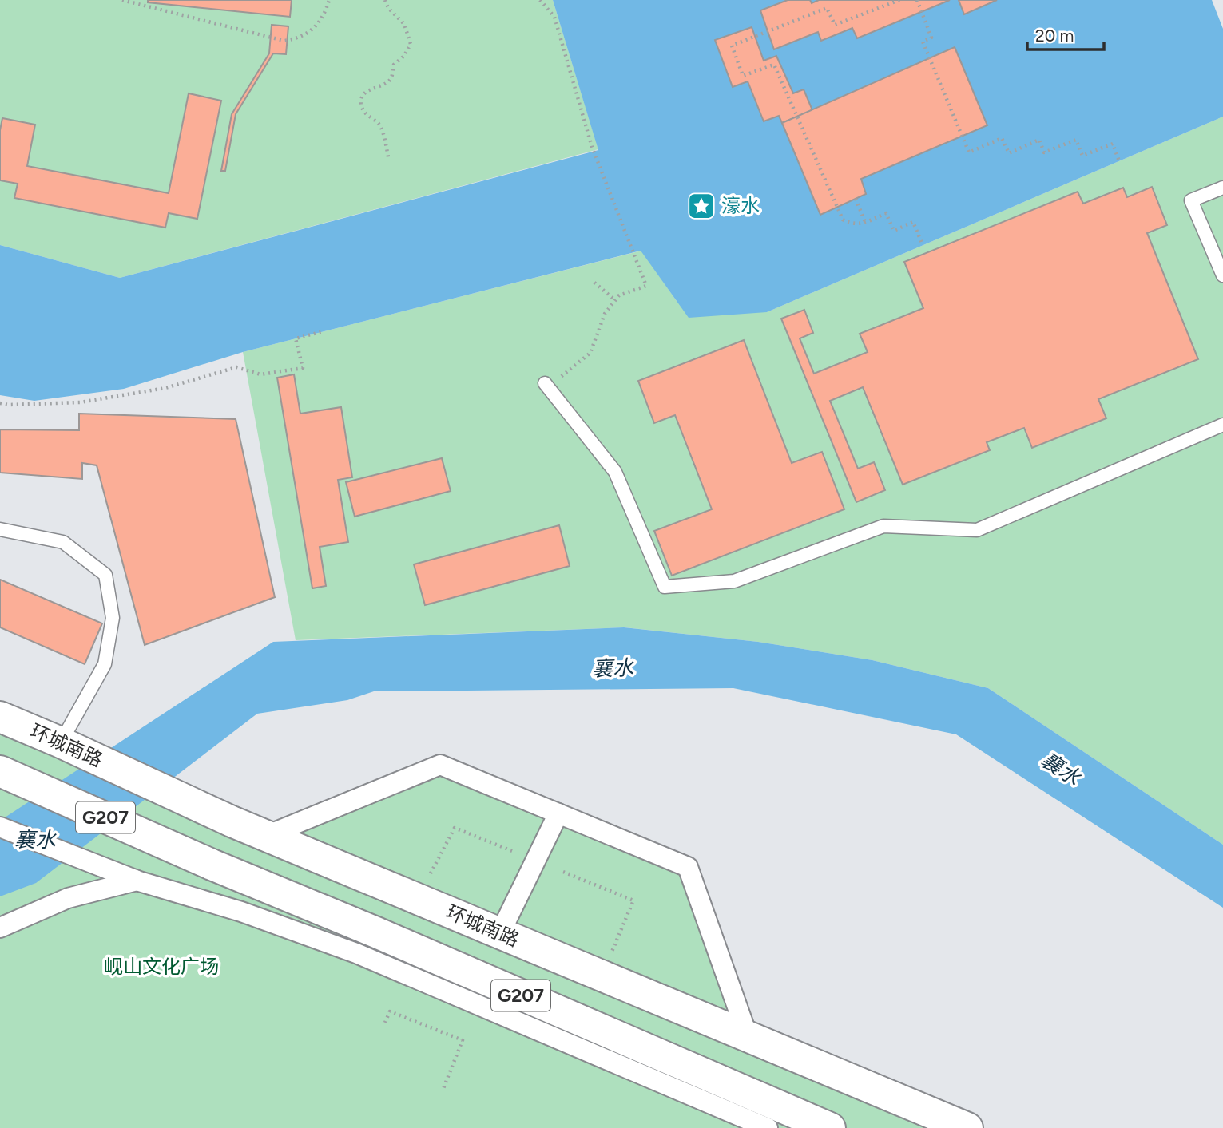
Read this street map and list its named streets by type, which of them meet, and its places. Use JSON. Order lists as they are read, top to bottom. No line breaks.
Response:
{"streets":{"highway":["环城南路","G207"]},"water":["襄水"],"parks":["岘山文化广场"],"places":{"place":["濠水"]},"scale_bar":"20 m"}
